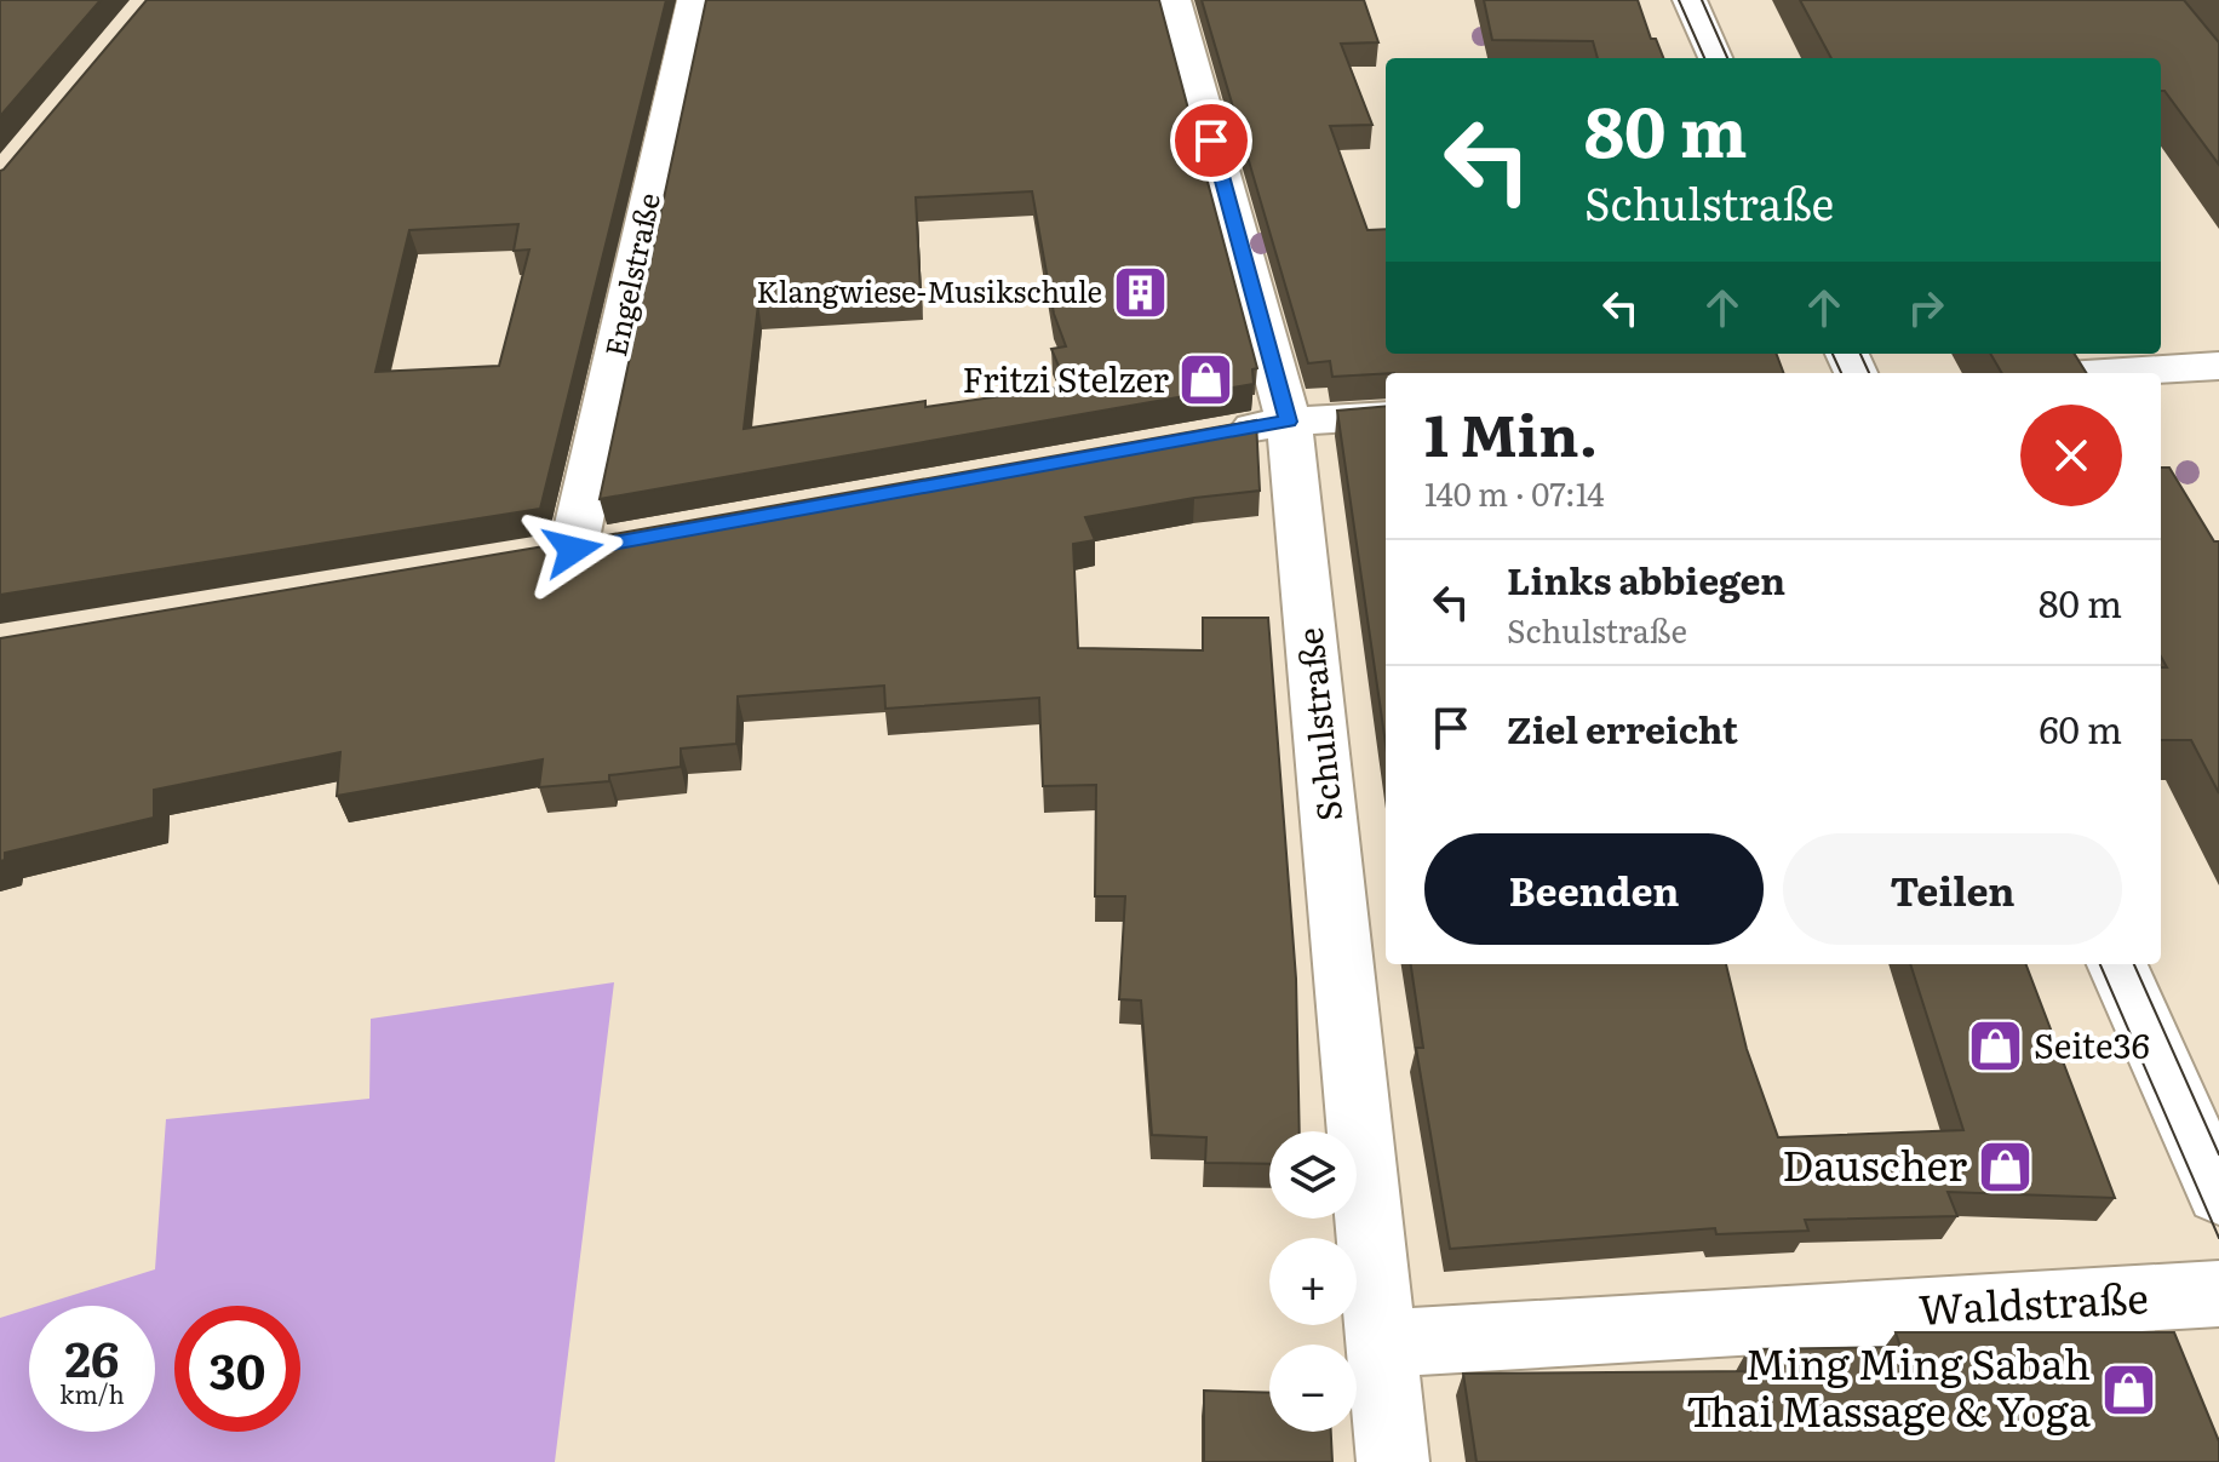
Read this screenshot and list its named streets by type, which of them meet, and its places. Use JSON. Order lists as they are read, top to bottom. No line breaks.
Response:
{"streets":{"street":["Engelstraße","Schulstraße","Waldstraße"]},"crossings":[["Schulstraße","Waldstraße"]],"places":{"building":["Klangwiese-Musikschule"],"shop":["Fritzi Stelzer","Seite36","Dauscher","Ming Ming Sabah Thai Massage & Yoga"]},"page":{"turn":["80 m","Schulstraße"],"heading":["1 Min.","140 m · 07:14"],"list":[{"name":"Links abbiegen","note":"Schulstraße","value":"80 m"},{"name":"Ziel erreicht","value":"60 m"}],"buttons":["Beenden","Teilen"],"map_buttons":["+","−"],"speed":"26 km/h","limit":"30"}}
